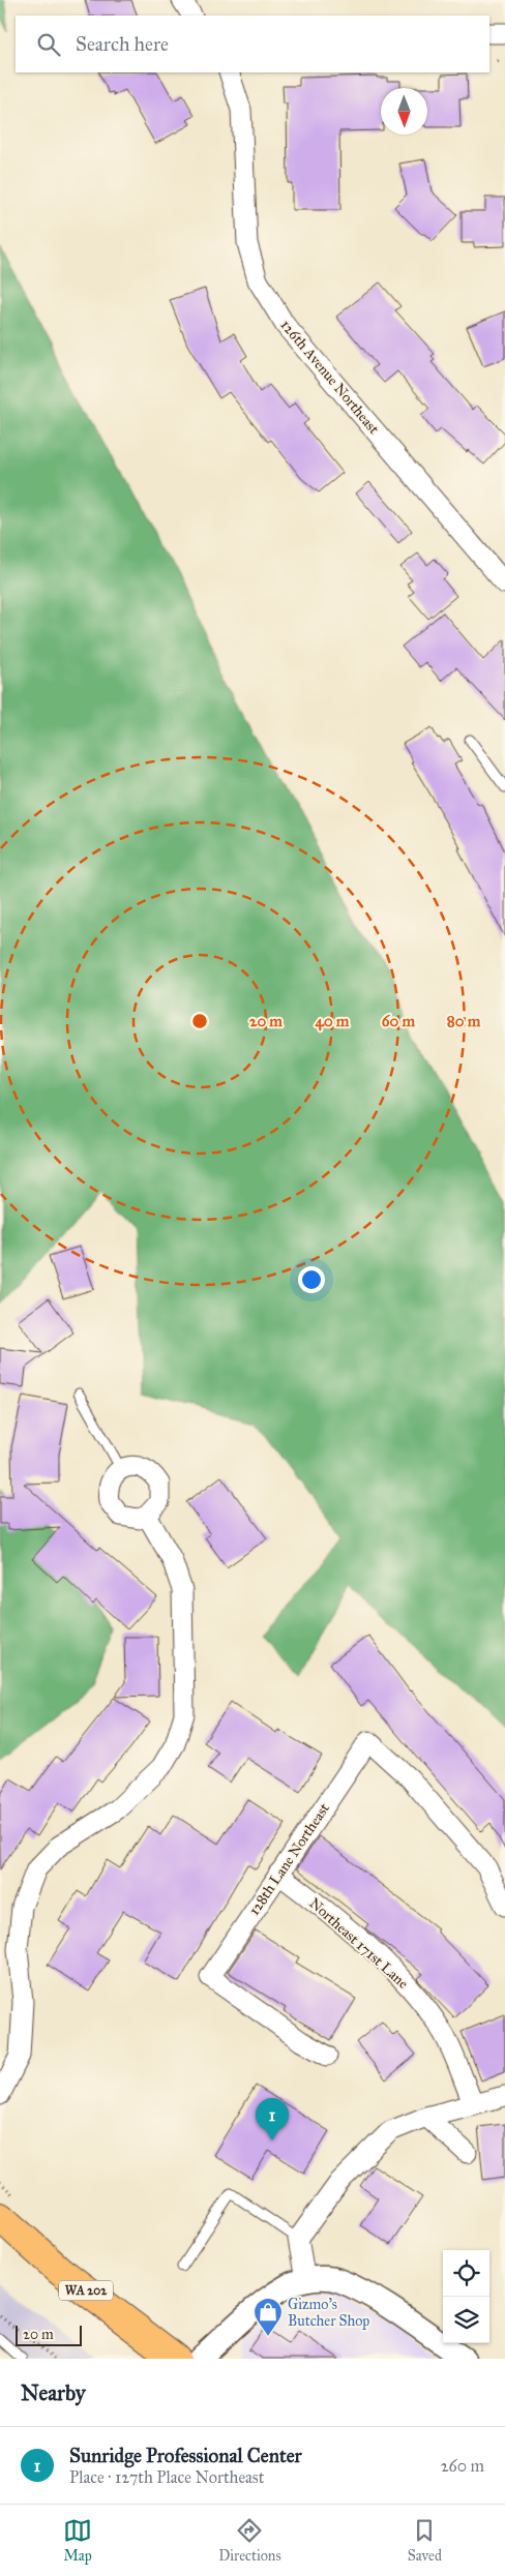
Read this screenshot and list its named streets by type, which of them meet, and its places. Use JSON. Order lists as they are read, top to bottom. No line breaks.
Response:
{"streets":{"main road":["WA 202"],"street":["126th Avenue Northeast","128th Lane Northeast","Northeast 171st Lane"]},"crossings":[["128th Lane Northeast","Northeast 171st Lane"]],"places":{"shop":["Gizmo's Butcher Shop"]},"scale_bar":"20 m","north":"bottom","page":{"search":"Search here","pins":"1","scale":"20 m","heading":"Nearby","list":[{"mark":"1","name":"Sunridge Professional Center","note":"Place · 127th Place Northeast","value":"260 m"}],"nav":["Map","Directions","Saved"]},"rings":["20 m","40 m","60 m","80 m"]}
